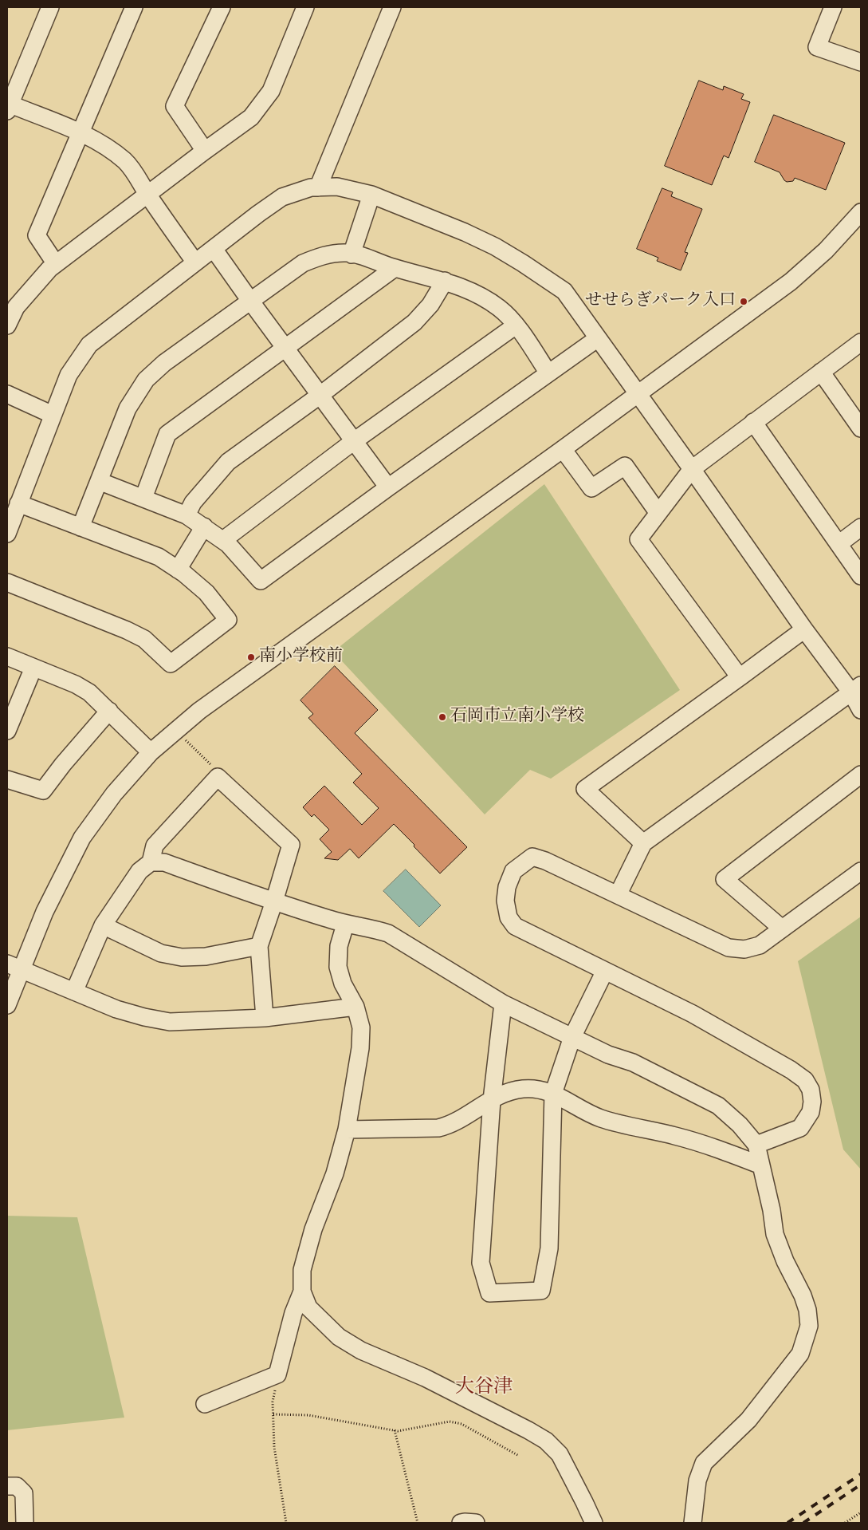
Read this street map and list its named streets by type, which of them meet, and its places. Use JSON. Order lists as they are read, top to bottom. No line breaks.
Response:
{"districts":["大谷津"],"places":["せせらぎパーク入口","南小学校前","石岡市立南小学校"]}
